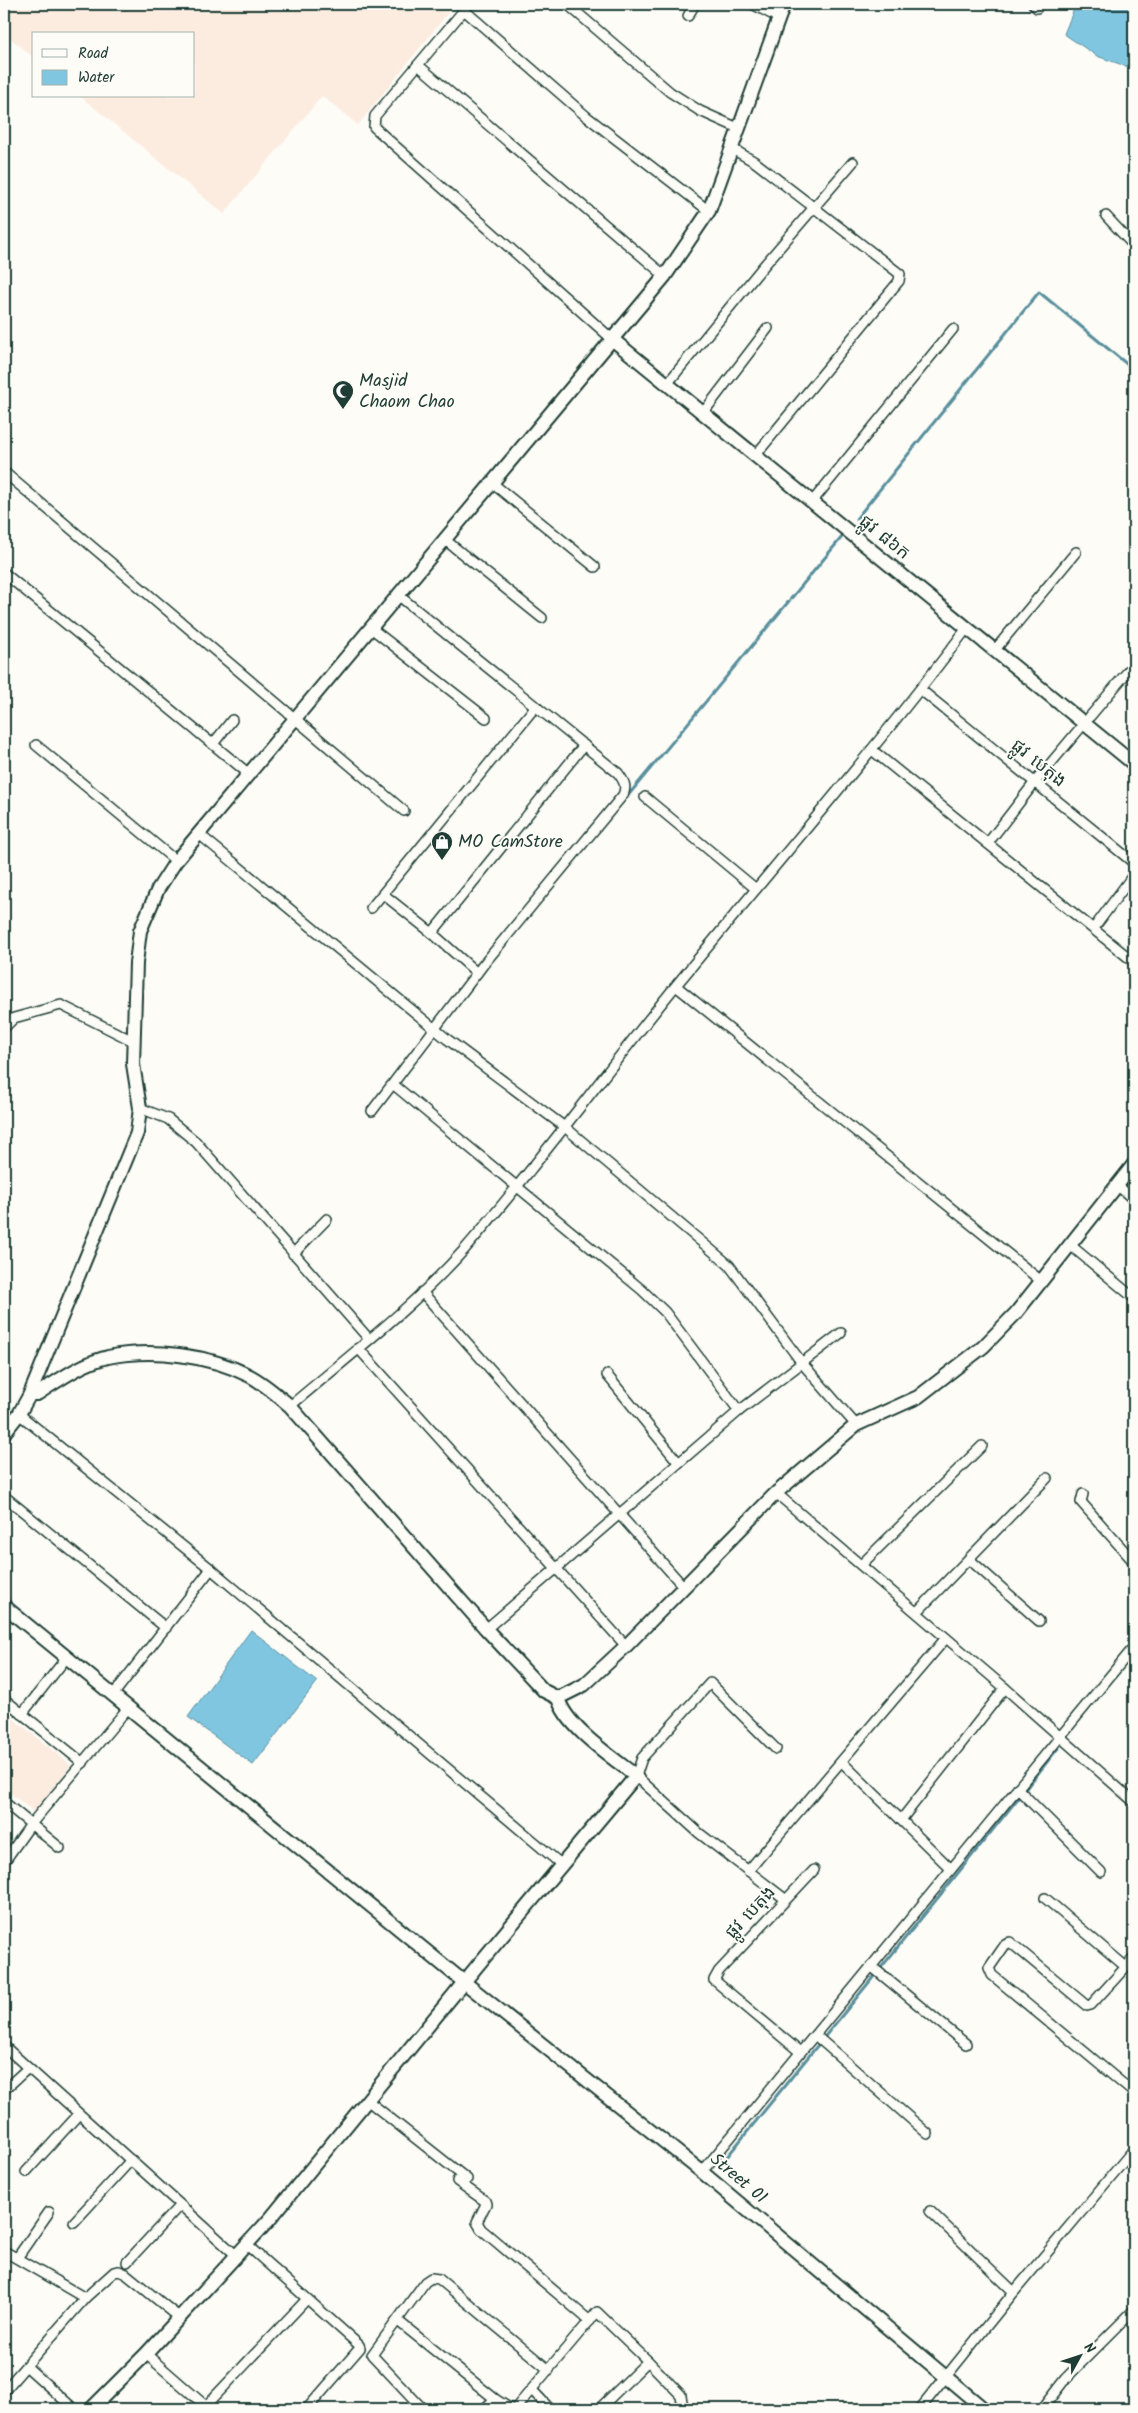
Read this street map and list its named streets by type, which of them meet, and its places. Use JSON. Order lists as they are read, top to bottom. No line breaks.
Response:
{"streets":{"street":["ផ្លូវ ៨៦ក","ផ្លូវ បេតុង","Street 01"]},"places":{"mosque":["Masjid Chaom Chao"],"shop":["MO CamStore"]},"legend":["Road","Water"],"north":"top right"}
